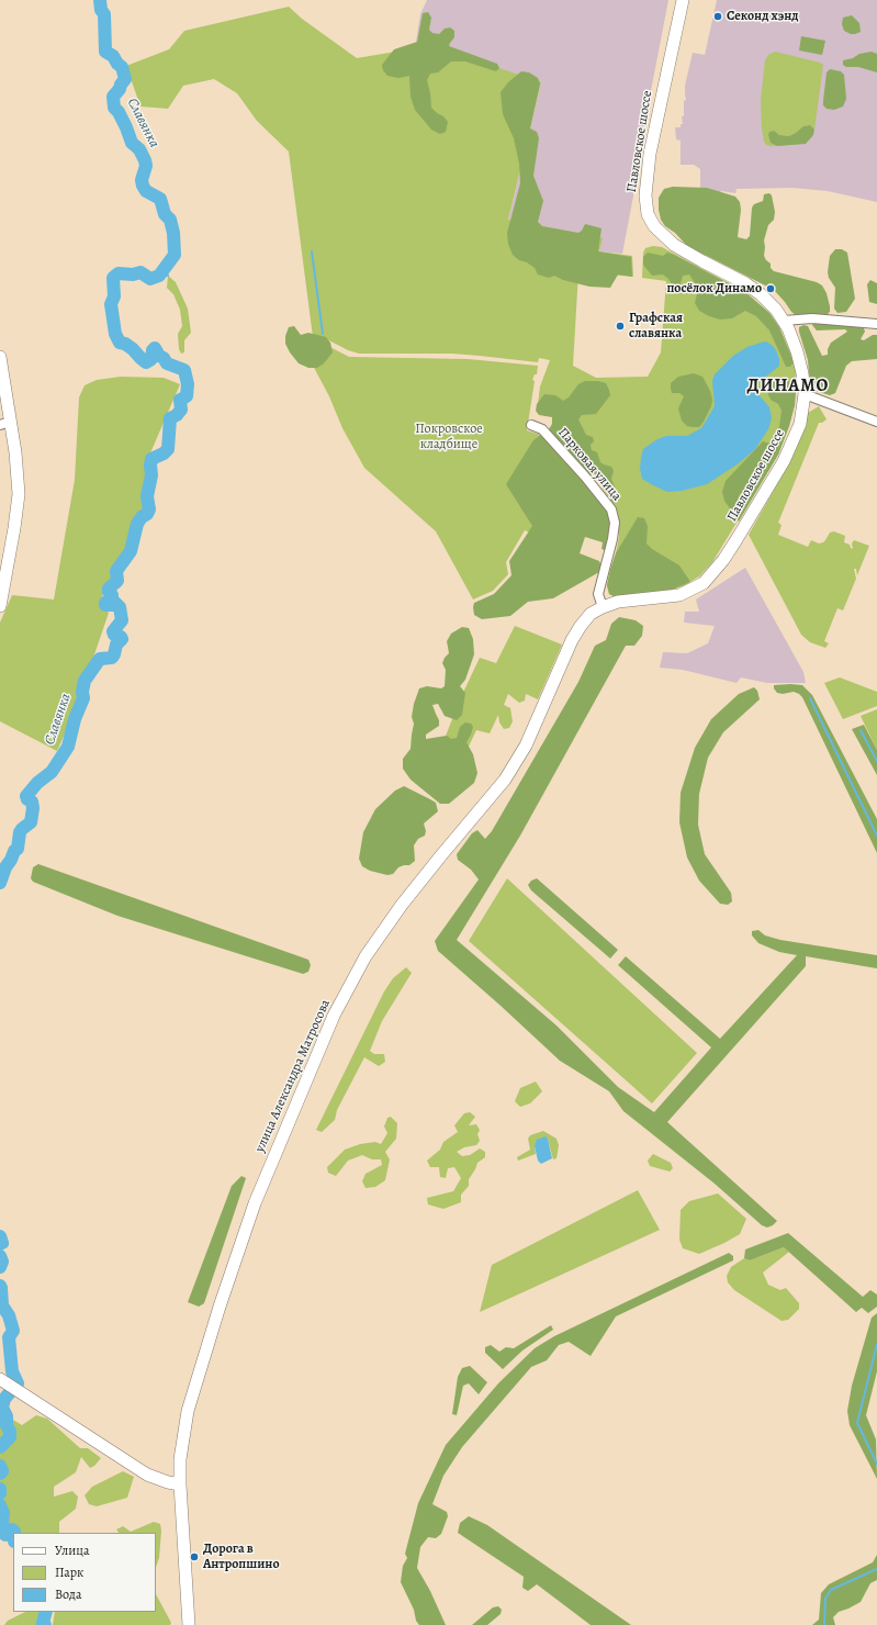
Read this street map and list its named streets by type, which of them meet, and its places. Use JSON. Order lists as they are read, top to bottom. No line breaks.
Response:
{"streets":{"main road":["Павловское шоссе","улица Александра Матросова"],"street":["Парковая улица"]},"crossings":[["Павловское шоссе","Парковая улица"],["Павловское шоссе","улица Александра Матросова"],["Парковая улица","улица Александра Матросова"]],"districts":["ДИНАМО"],"water":["Славянка"],"parks":["Покровское кладбище"],"places":["Секонд хэнд","посёлок Динамо","Графская славянка","Дорога в Антропшино"],"legend":["Улица","Парк","Вода"]}
